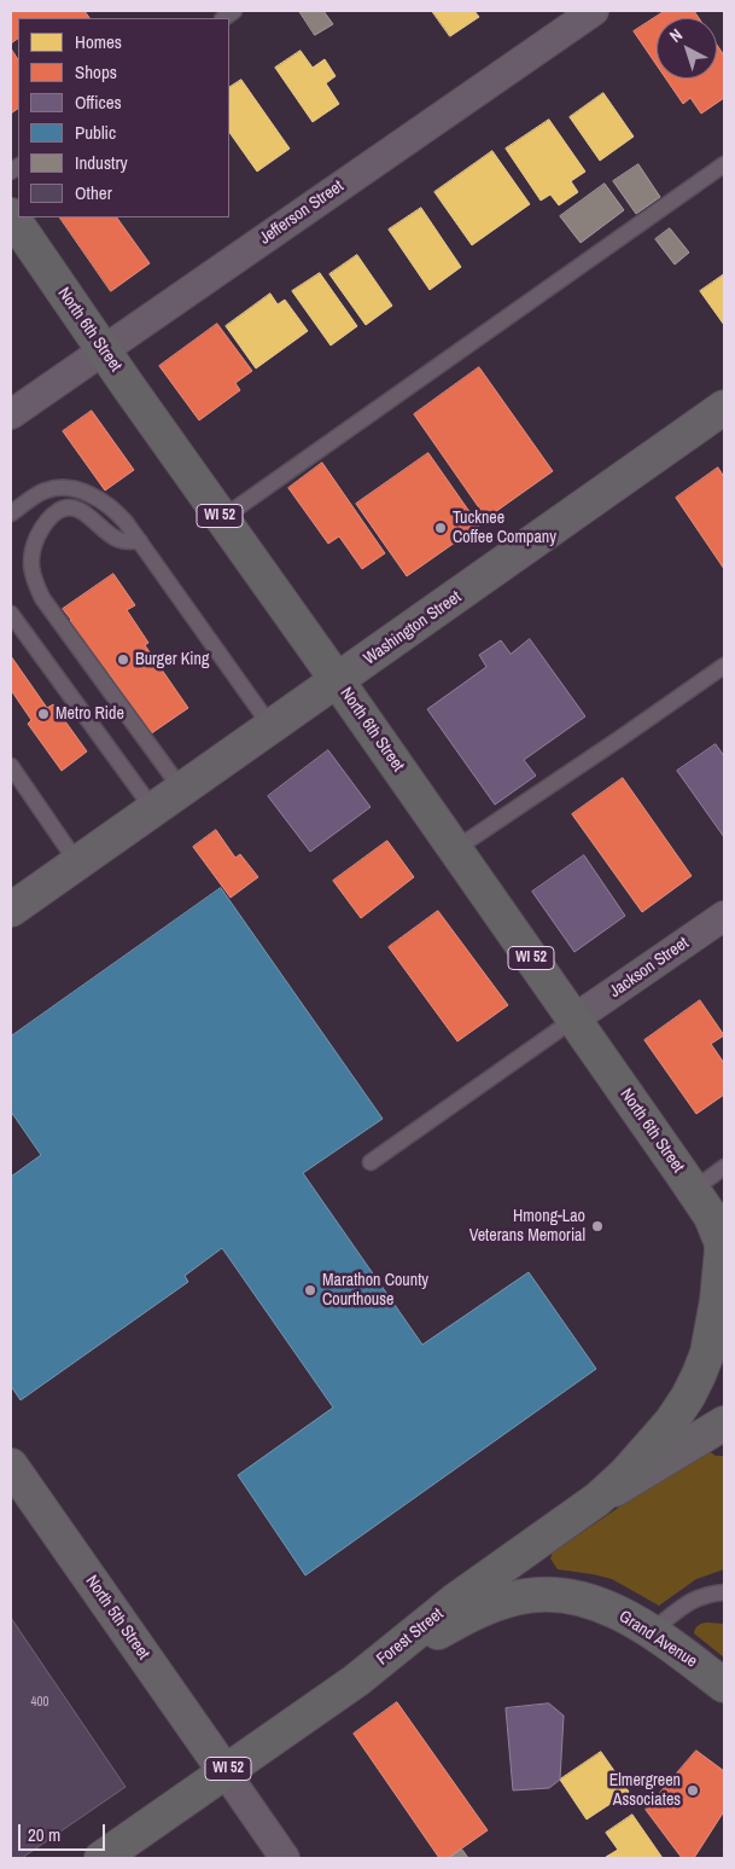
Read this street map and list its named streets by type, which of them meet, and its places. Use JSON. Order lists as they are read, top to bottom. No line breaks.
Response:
{"streets":{"main road":["North 6th Street","WI 52","Forest Street","Grand Avenue"],"street":["Jefferson Street","Washington Street","Jackson Street","North 5th Street"]},"crossings":[["Jefferson Street","North 6th Street"],["North 6th Street","WI 52"],["North 6th Street","Washington Street"],["North 6th Street","Jackson Street"],["WI 52","Forest Street"],["North 5th Street","Forest Street"],["Forest Street","Grand Avenue"]],"places":["Tucknee Coffee Company","Burger King","Metro Ride","Hmong-Lao Veterans Memorial","Marathon County Courthouse","Elmergreen Associates"],"house_numbers":["400"],"legend":["Homes","Shops","Offices","Public","Industry","Other"],"scale_bar":"20 m","north":"top left"}
